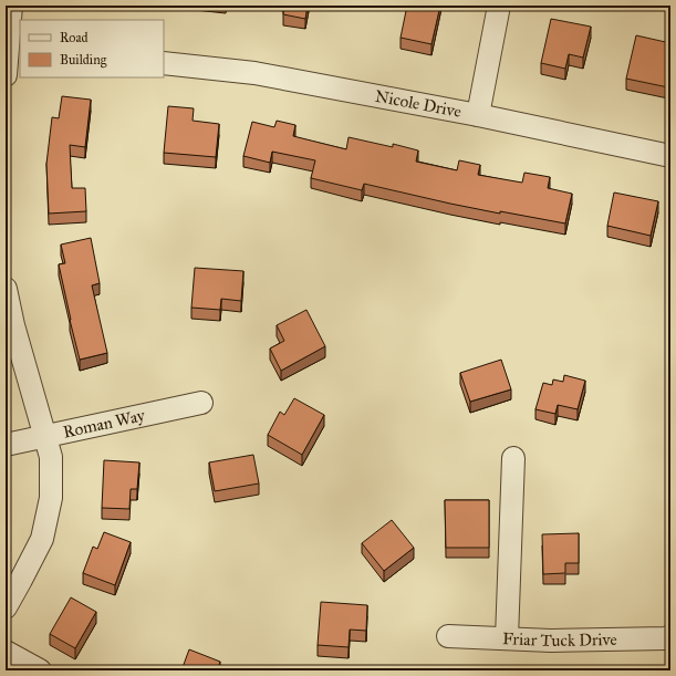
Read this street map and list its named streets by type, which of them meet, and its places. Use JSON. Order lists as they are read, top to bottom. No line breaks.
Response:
{"streets":{"street":["Nicole Drive","Roman Way","Friar Tuck Drive"]},"legend":["Road","Building"]}
